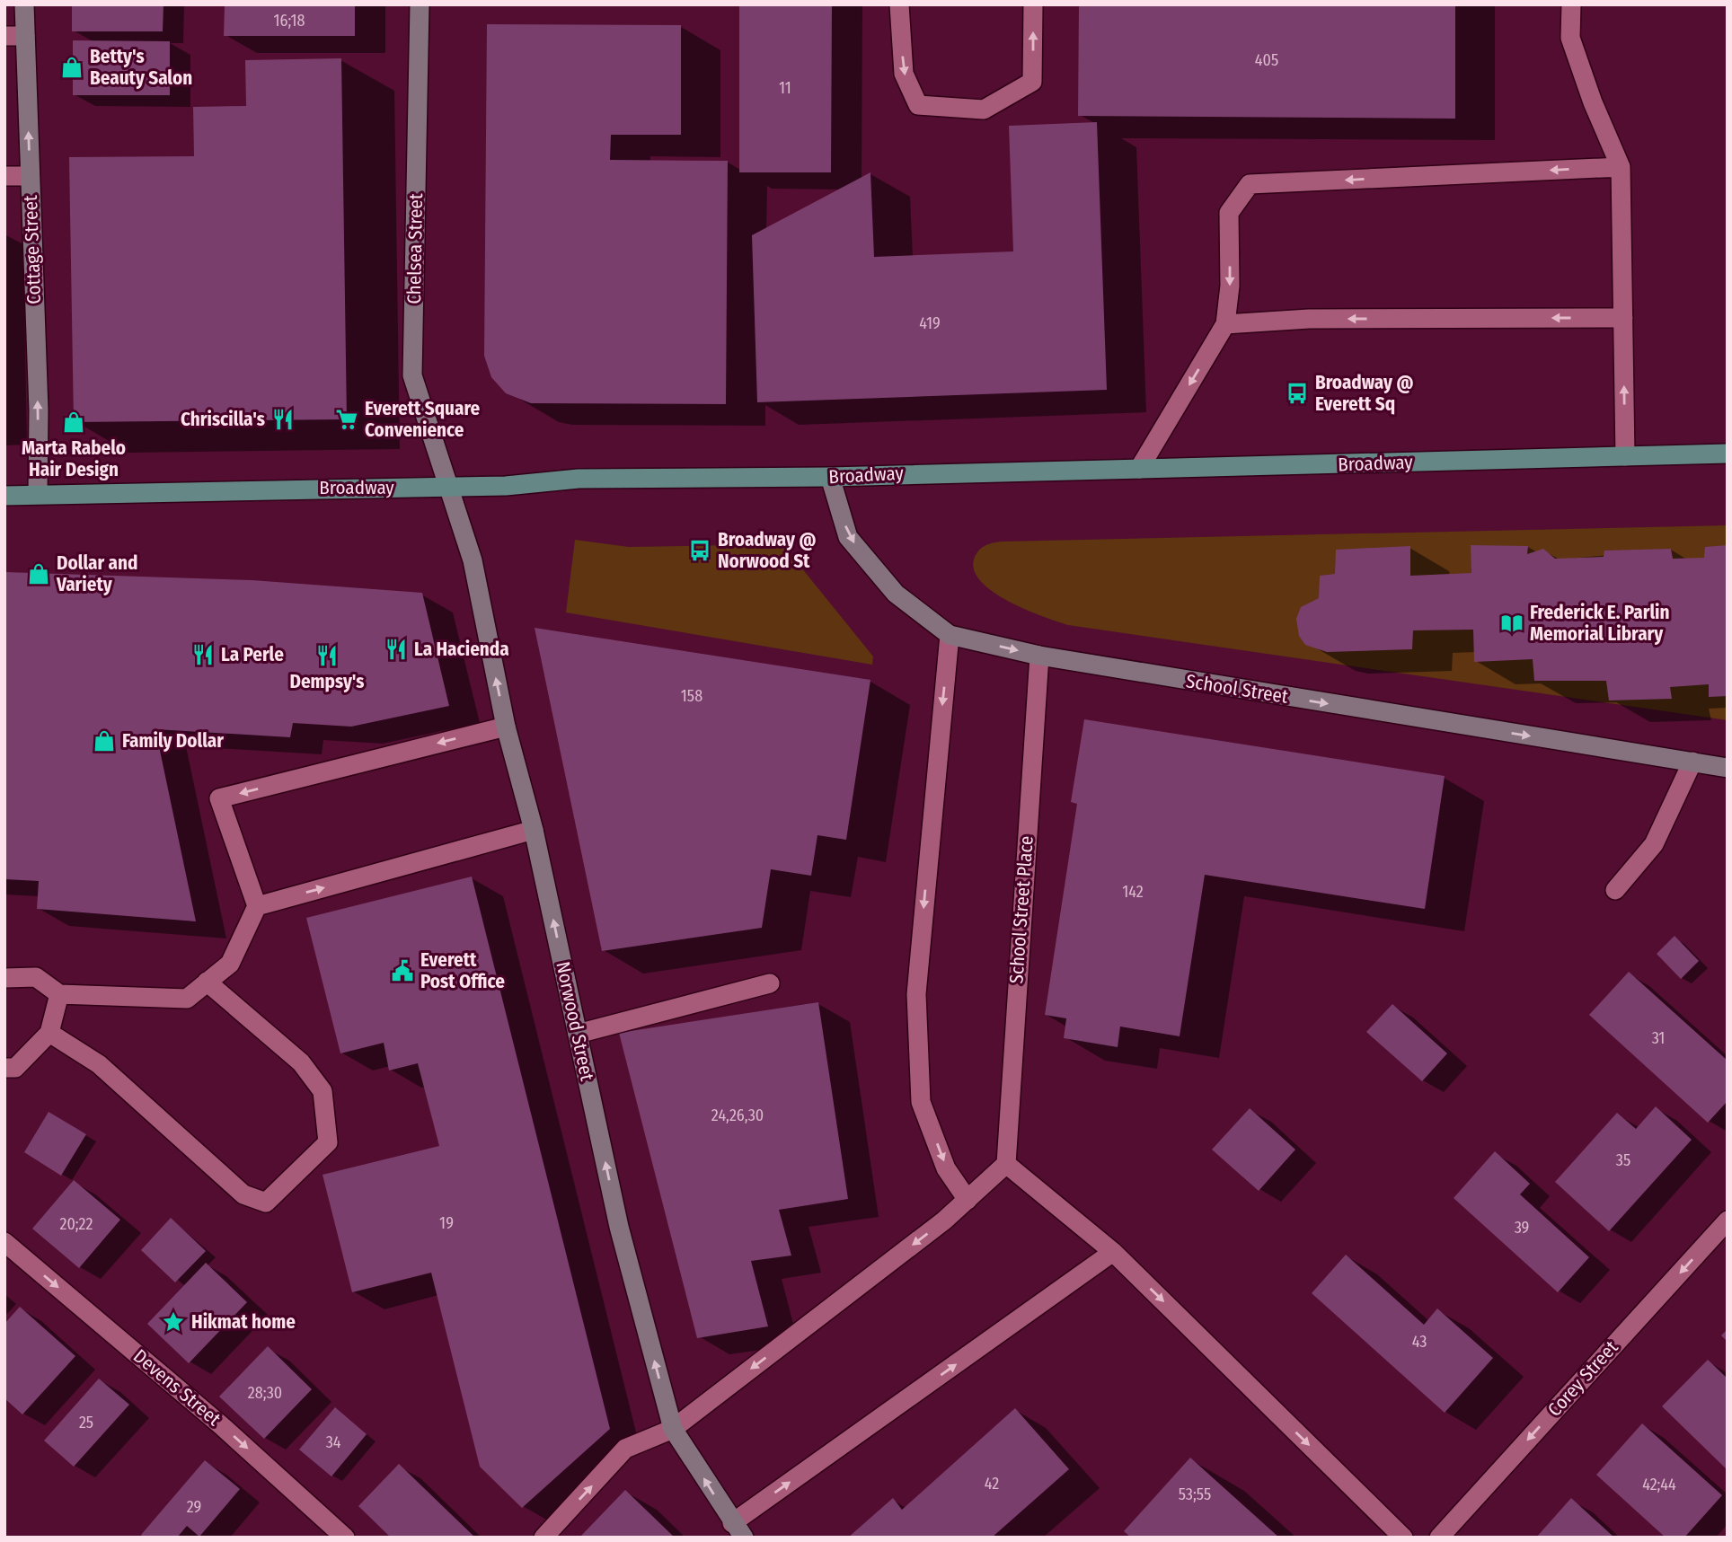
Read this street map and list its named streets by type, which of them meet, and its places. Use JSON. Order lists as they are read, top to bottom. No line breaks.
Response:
{"streets":{"main road":["Broadway"],"street":["Chelsea Street","Cottage Street","School Street","School Street Place","Norwood Street","Corey Street","Devens Street"]},"crossings":[["Chelsea Street","Broadway"],["Chelsea Street","Norwood Street"],["Cottage Street","Broadway"],["Broadway","School Street"],["Broadway","Norwood Street"],["School Street","School Street Place"]],"one_way":["Cottage Street","School Street","Norwood Street","Corey Street","Devens Street"],"places":{"shop":["Betty's Beauty Salon","Marta Rabelo Hair Design","Dollar and Variety","Family Dollar"],"bus stop":["Broadway @ Everett Sq","Broadway @ Norwood St"],"restaurant":["Chriscilla's","La Hacienda","La Perle","Dempsy's"],"supermarket":["Everett Square Convenience"],"library":["Frederick E. Parlin Memorial Library"],"public building":["Everett Post Office"],"place":["Hikmat home"]},"house_numbers":["16;18","405","11","419","158","142","31","24,26,30","35","19","20;22","39","43","28;30","25","34","42","42;44","53;55","29"]}
